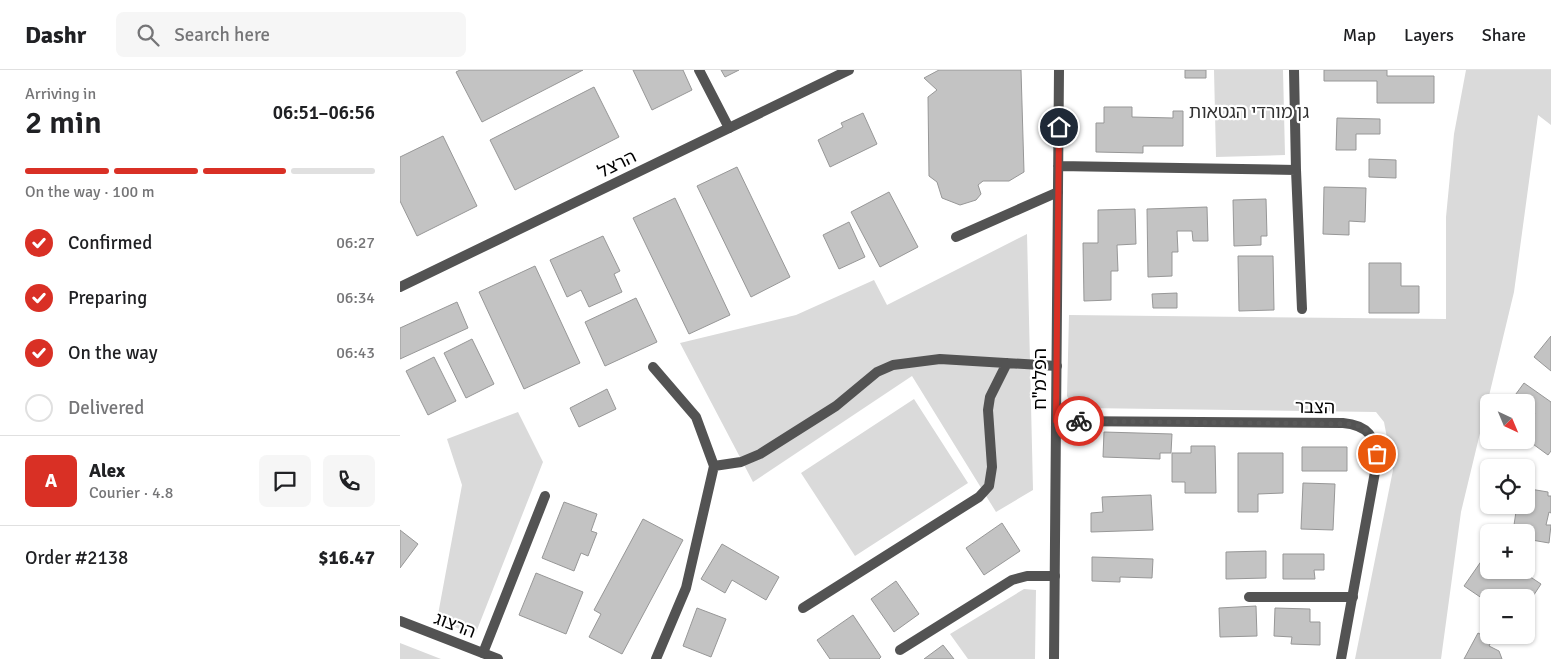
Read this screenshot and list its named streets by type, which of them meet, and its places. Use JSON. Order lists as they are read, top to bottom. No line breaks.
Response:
{"streets":{"street":["הרצל","הפלמ\"ח","הצבר","הרצוג"]},"crossings":[["הפלמ\"ח","הצבר"]],"parks":["גן מורדי הגטאות"],"north":"bottom right","page":{"header":"Dashr","search":"Search here","nav":["Map","Layers","Share"],"heading":["2 min","Arriving in","06:51–06:56"],"panel":["Alex","Courier · 4.8","Order #2138","$16.47"],"bar":"On the way · 100 m","list":[["Confirmed","06:27"],["Preparing","06:34"],["On the way","06:43"],"Delivered"],"map_buttons":["+","−"],"round":"A"}}
